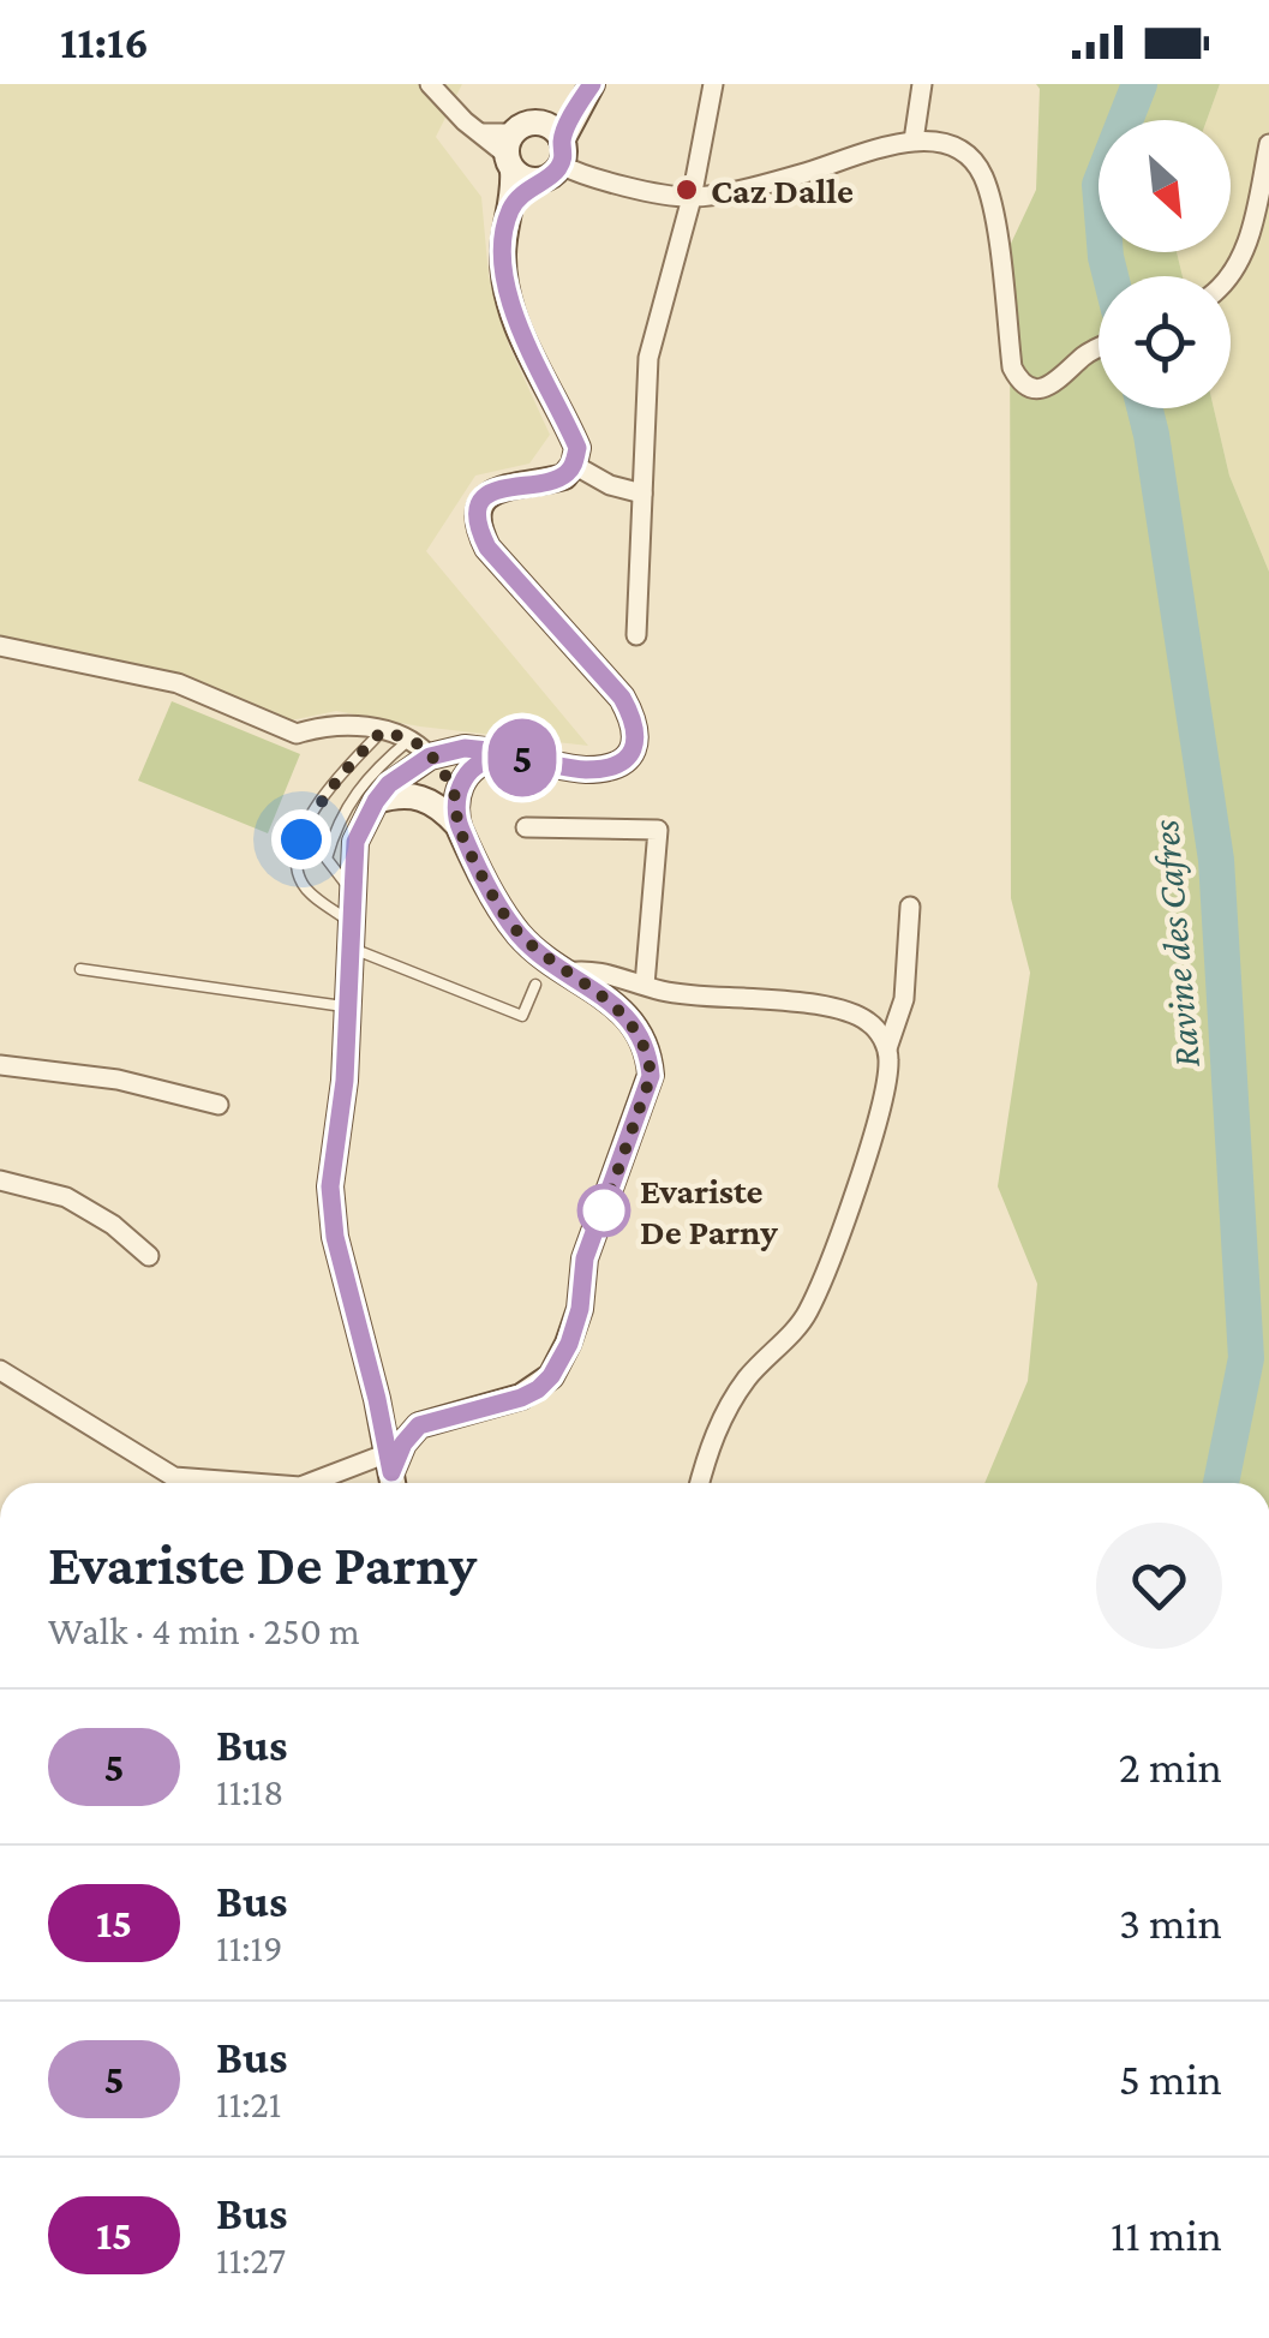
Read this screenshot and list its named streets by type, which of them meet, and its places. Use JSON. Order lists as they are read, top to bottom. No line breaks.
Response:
{"water":["Ravine des Cafres"],"places":["Caz Dalle","Evariste De Parny"],"lines":["bus line 5"],"north":"bottom right","page":{"status":"11:16","on_map":"5","heading":["Evariste De Parny","Walk · 4 min · 250 m"],"list":[{"mark":"5","name":"Bus","note":"11:18","value":"2 min"},{"mark":"15","name":"Bus","note":"11:19","value":"3 min"},{"mark":"5","name":"Bus","note":"11:21","value":"5 min"},{"mark":"15","name":"Bus","note":"11:27","value":"11 min"}]}}
